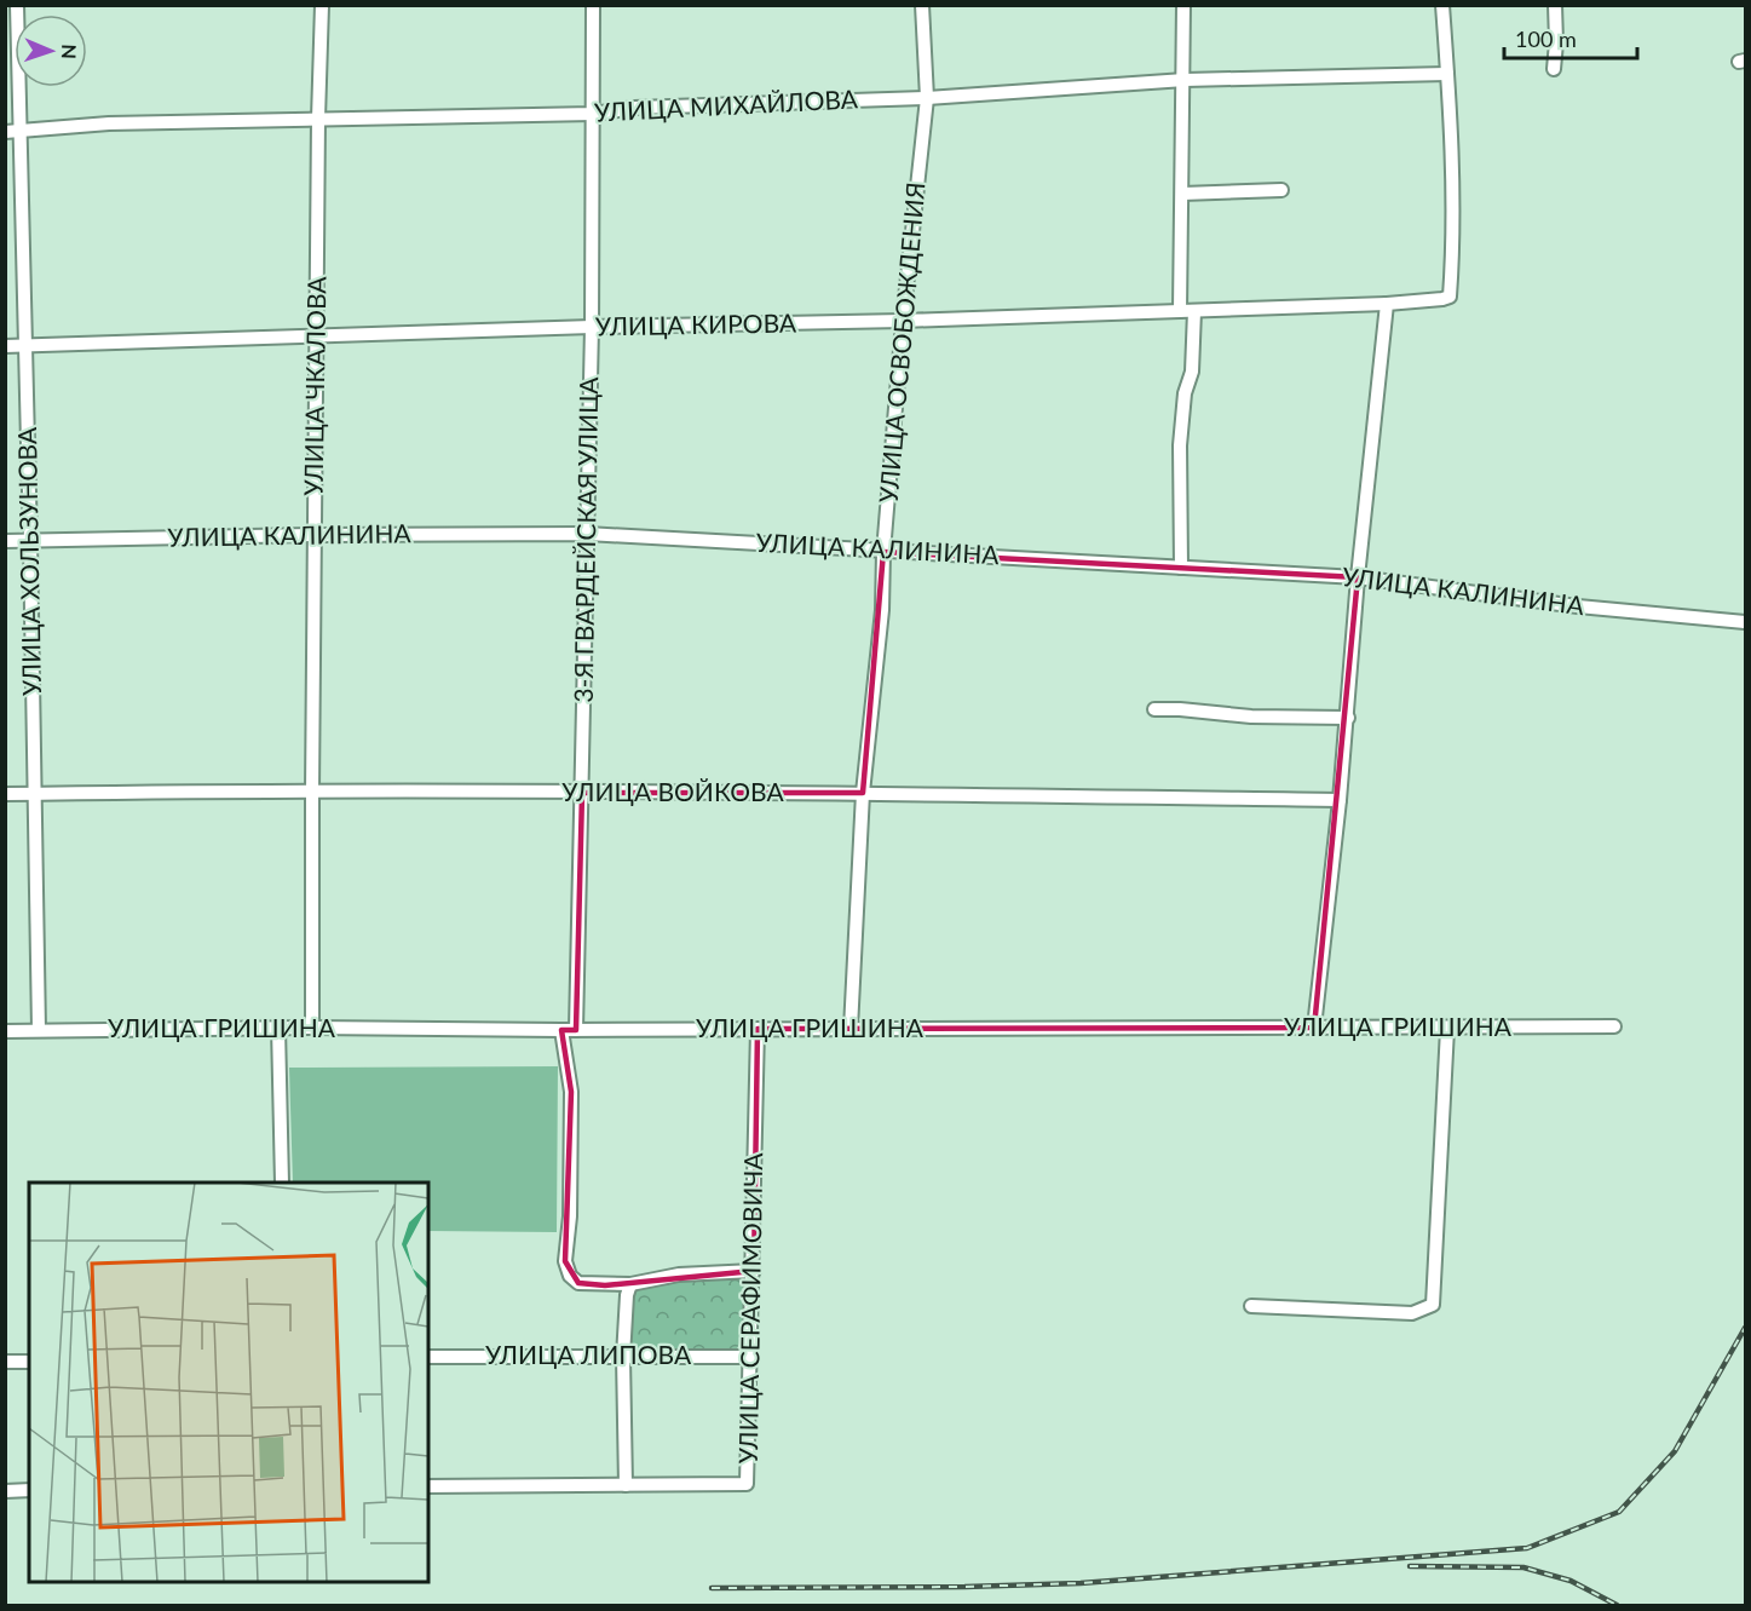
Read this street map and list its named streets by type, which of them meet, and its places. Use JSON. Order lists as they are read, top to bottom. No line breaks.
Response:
{"streets":{"street":["УЛИЦА МИХАЙЛОВА","УЛИЦА КИРОВА","УЛИЦА ОСВОБОЖДЕНИЯ","УЛИЦА ЧКАЛОВА","УЛИЦА КАЛИНИНА","3-Я ГВАРДЕЙСКАЯ УЛИЦА","УЛИЦА ХОЛЬЗУНОВА","УЛИЦА ВОЙКОВА","УЛИЦА ГРИШИНА","УЛИЦА СЕРАФИМОВИЧА","УЛИЦА ЛИПОВА"]},"crossings":[["УЛИЦА МИХАЙЛОВА","УЛИЦА КИРОВА"],["УЛИЦА МИХАЙЛОВА","УЛИЦА ОСВОБОЖДЕНИЯ"],["УЛИЦА МИХАЙЛОВА","УЛИЦА ЧКАЛОВА"],["УЛИЦА МИХАЙЛОВА","3-Я ГВАРДЕЙСКАЯ УЛИЦА"],["УЛИЦА МИХАЙЛОВА","УЛИЦА ХОЛЬЗУНОВА"],["УЛИЦА КИРОВА","УЛИЦА ОСВОБОЖДЕНИЯ"],["УЛИЦА КИРОВА","УЛИЦА ЧКАЛОВА"],["УЛИЦА КИРОВА","3-Я ГВАРДЕЙСКАЯ УЛИЦА"],["УЛИЦА КИРОВА","УЛИЦА ХОЛЬЗУНОВА"],["УЛИЦА ОСВОБОЖДЕНИЯ","УЛИЦА КАЛИНИНА"],["УЛИЦА ОСВОБОЖДЕНИЯ","УЛИЦА ВОЙКОВА"],["УЛИЦА ОСВОБОЖДЕНИЯ","УЛИЦА ГРИШИНА"],["УЛИЦА ЧКАЛОВА","УЛИЦА КАЛИНИНА"],["УЛИЦА ЧКАЛОВА","УЛИЦА ВОЙКОВА"],["УЛИЦА ЧКАЛОВА","УЛИЦА ГРИШИНА"],["УЛИЦА КАЛИНИНА","3-Я ГВАРДЕЙСКАЯ УЛИЦА"],["УЛИЦА КАЛИНИНА","УЛИЦА ХОЛЬЗУНОВА"],["3-Я ГВАРДЕЙСКАЯ УЛИЦА","УЛИЦА ВОЙКОВА"],["3-Я ГВАРДЕЙСКАЯ УЛИЦА","УЛИЦА ГРИШИНА"],["УЛИЦА ХОЛЬЗУНОВА","УЛИЦА ВОЙКОВА"],["УЛИЦА ХОЛЬЗУНОВА","УЛИЦА ГРИШИНА"],["УЛИЦА ГРИШИНА","УЛИЦА СЕРАФИМОВИЧА"],["УЛИЦА СЕРАФИМОВИЧА","УЛИЦА ЛИПОВА"]],"scale_bar":"100 m","north":"right"}
